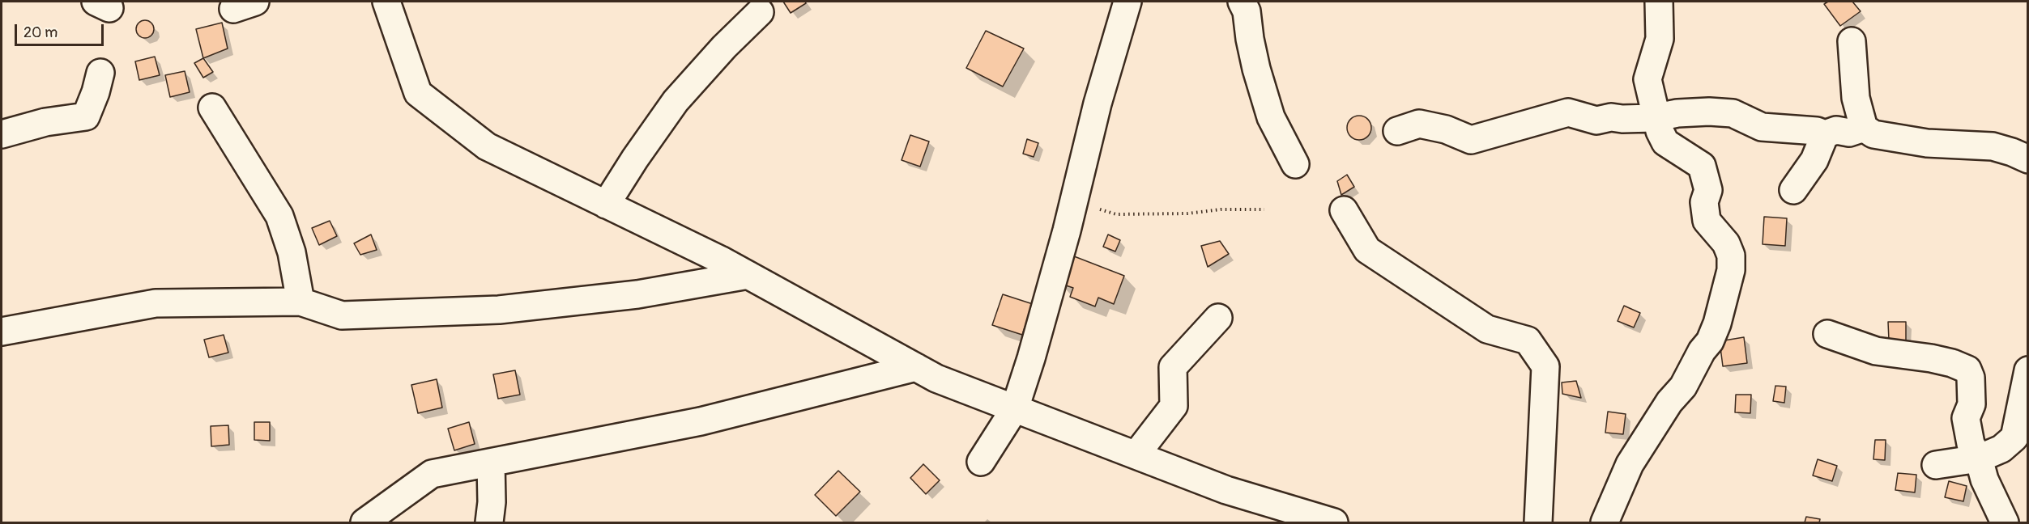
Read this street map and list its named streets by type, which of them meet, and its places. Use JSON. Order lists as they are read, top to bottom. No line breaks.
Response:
{"scale_bar":"20 m"}
